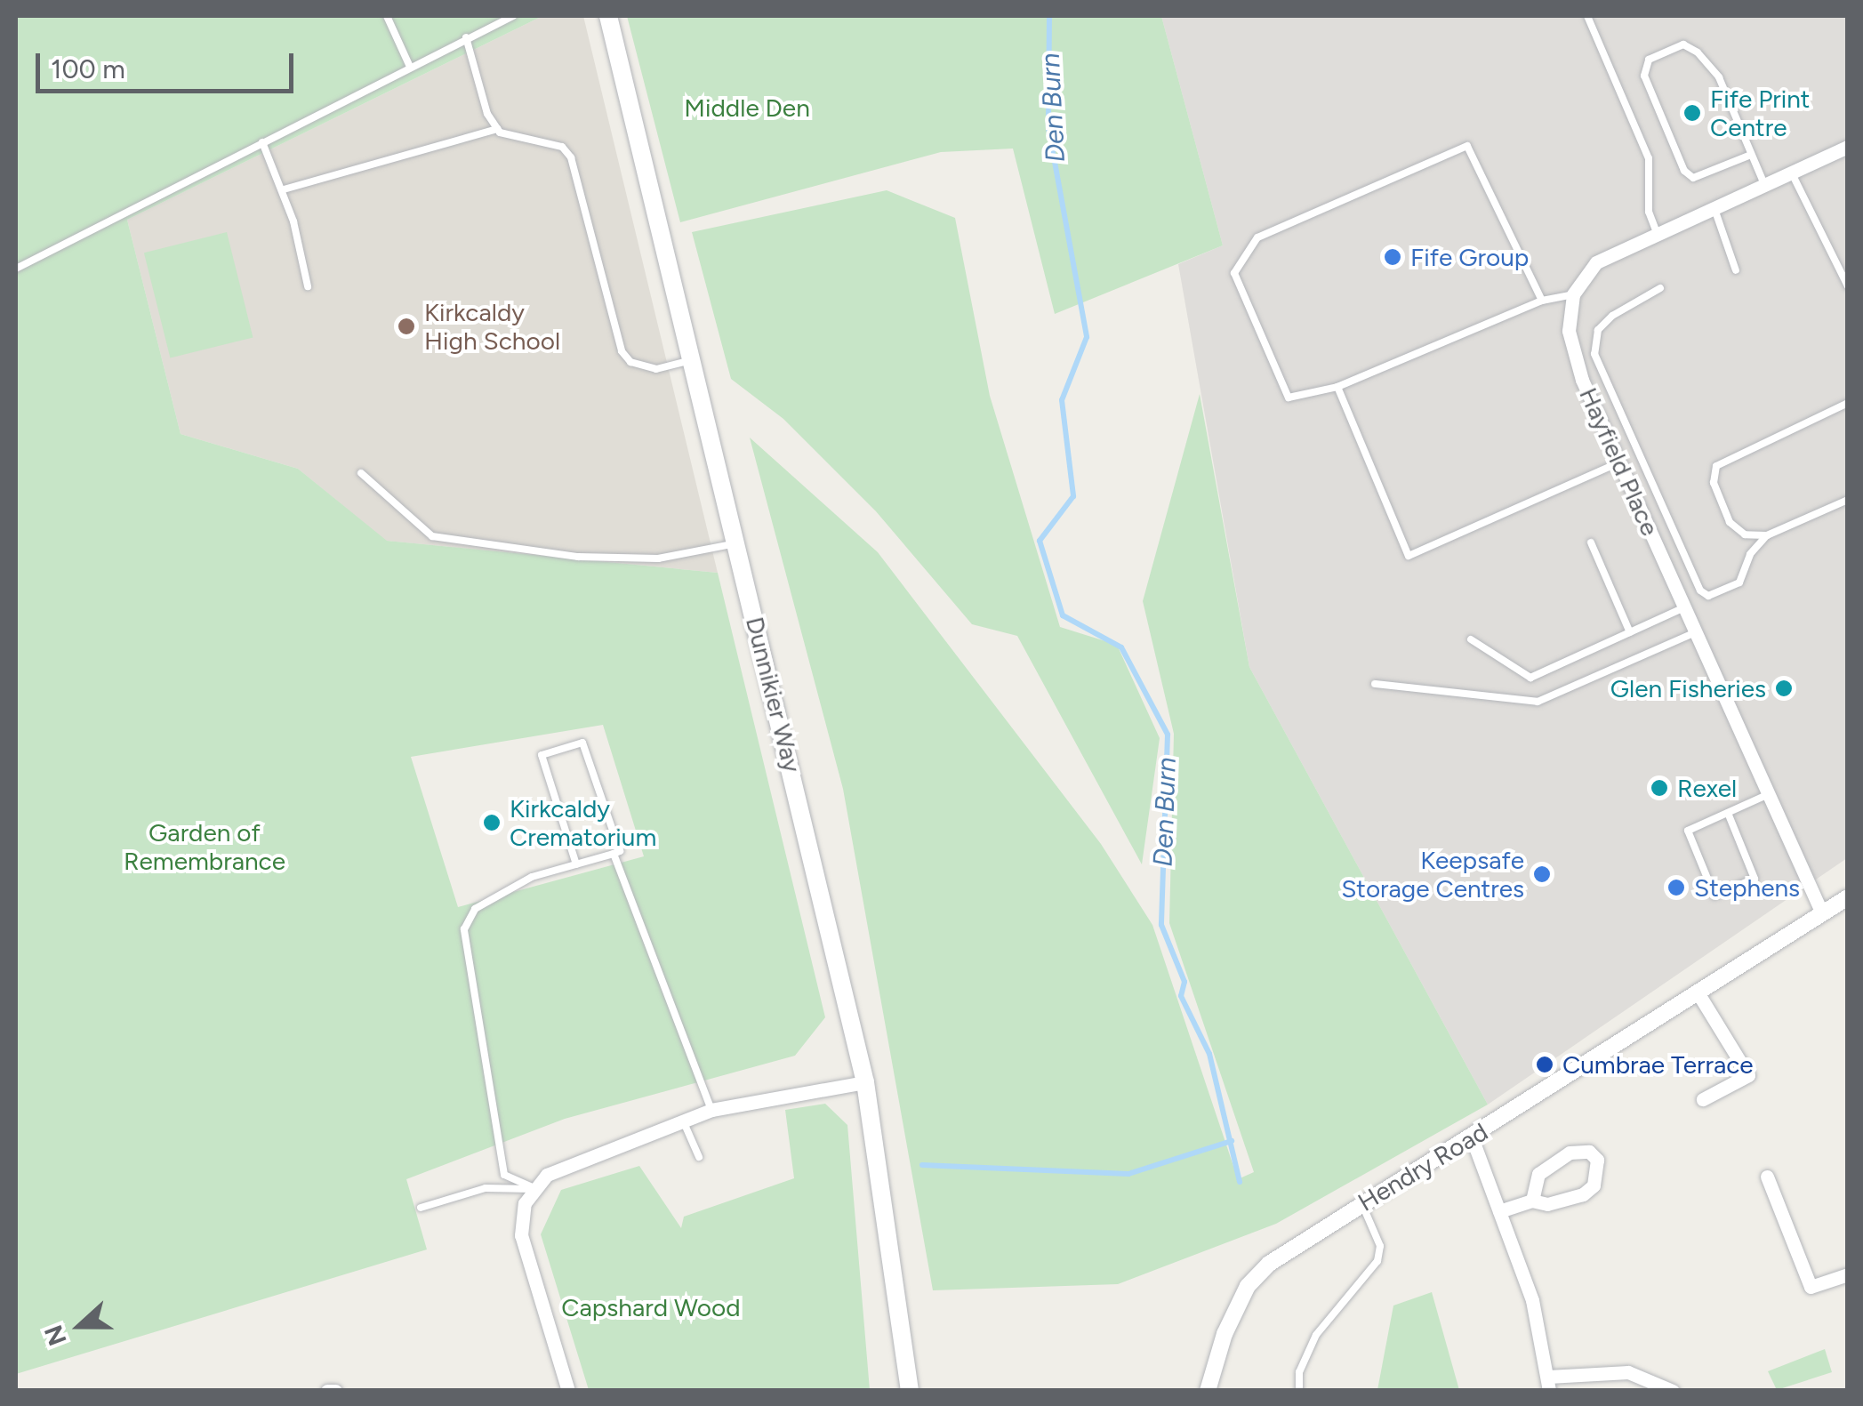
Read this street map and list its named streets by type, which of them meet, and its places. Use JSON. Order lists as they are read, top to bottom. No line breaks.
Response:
{"streets":{"main road":["Dunnikier Way"],"street":["Hayfield Place","Hendry Road"]},"crossings":[["Hayfield Place","Hendry Road"]],"water":["Den Burn"],"parks":["Middle Den","Garden of Remembrance","Capshard Wood"],"places":["Fife Print Centre","Fife Group","Kirkcaldy High School","Glen Fisheries","Rexel","Kirkcaldy Crematorium","Keepsafe Storage Centres","Stephens","Cumbrae Terrace"],"scale_bar":"100 m","north":"left"}
